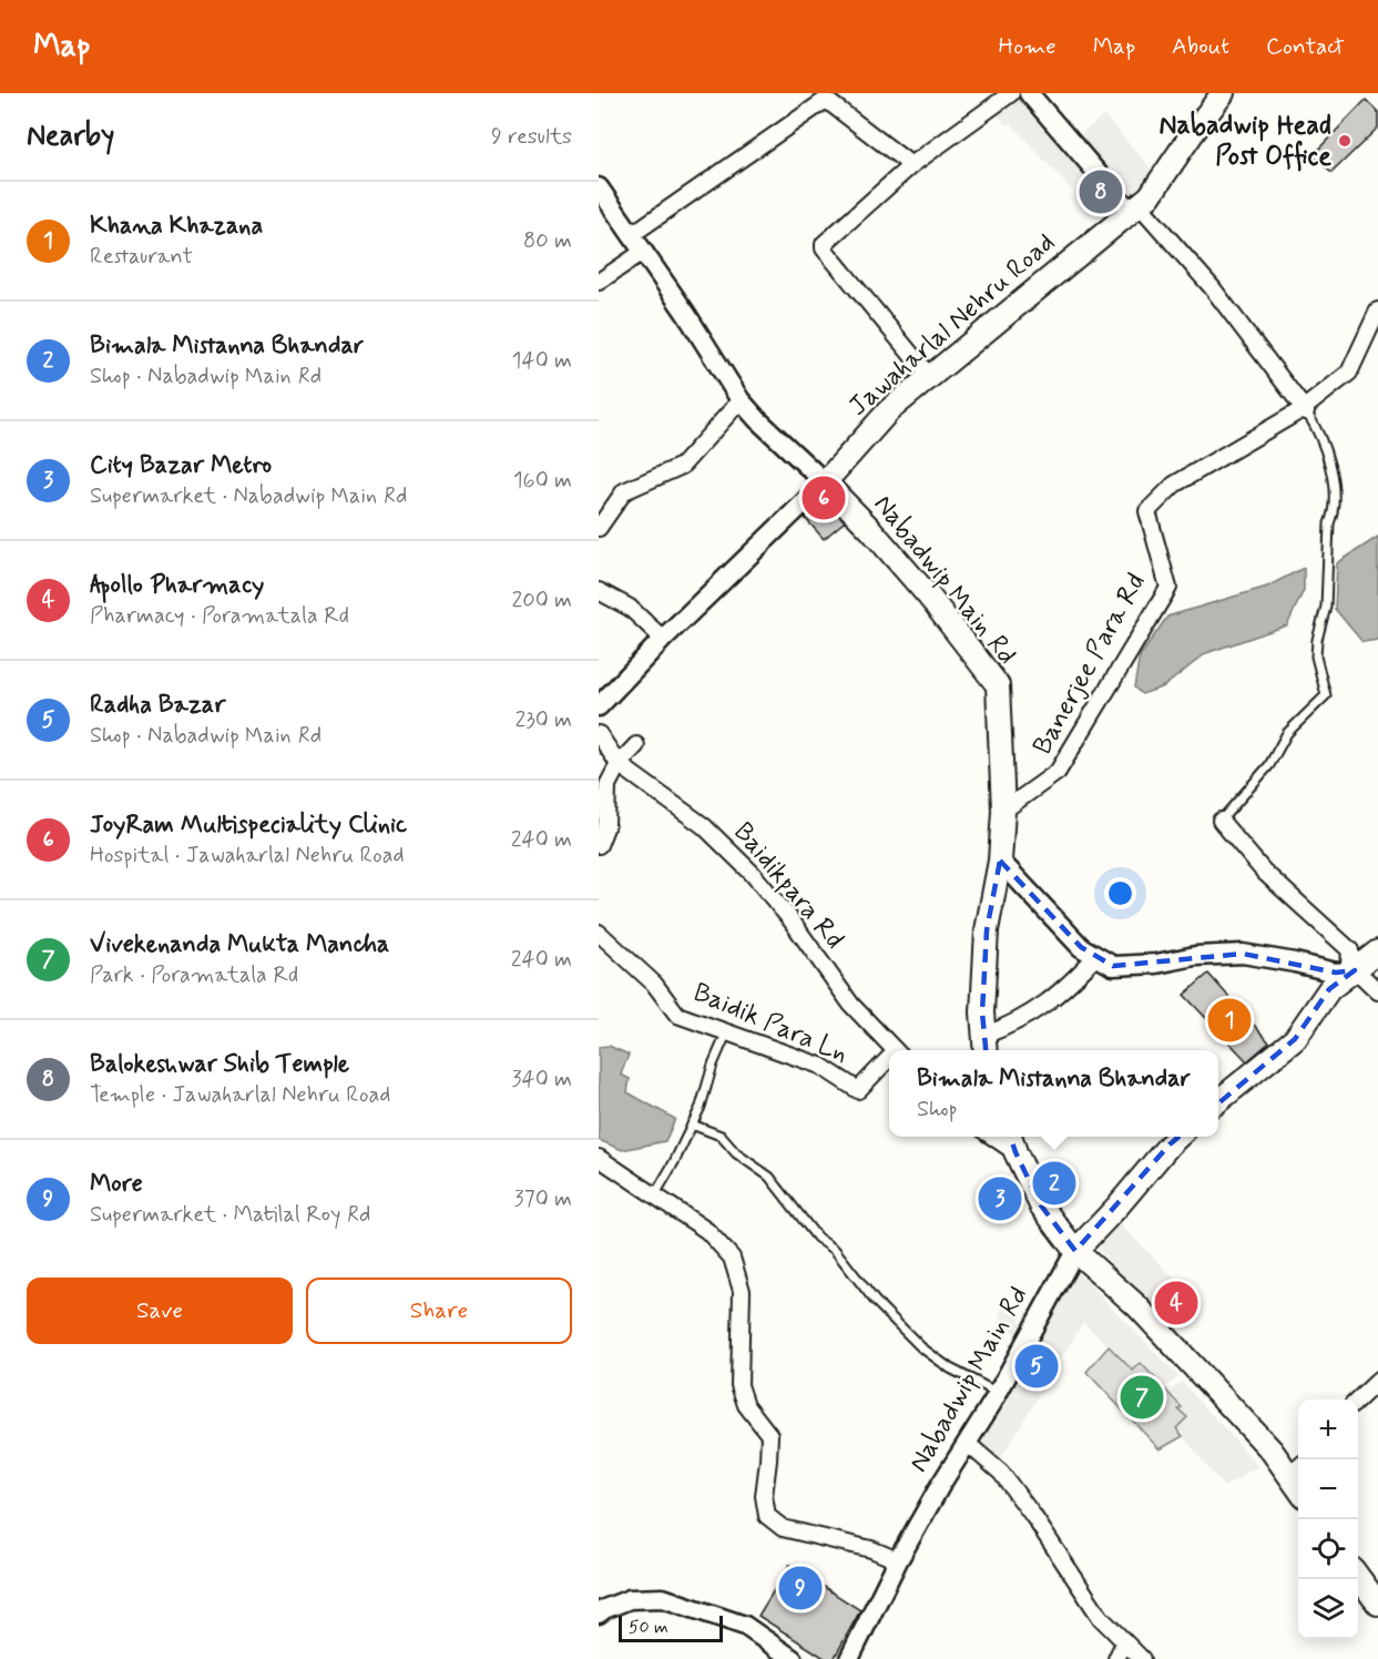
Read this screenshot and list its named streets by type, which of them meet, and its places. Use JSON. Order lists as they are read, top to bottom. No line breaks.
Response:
{"streets":{"main road":["Jawaharlal Nehru Road","Nabadwip Main Rd"],"street":["Banerjee Para Rd","Baidikpara Rd","Baidik Para Ln"]},"crossings":[["Jawaharlal Nehru Road","Nabadwip Main Rd"],["Nabadwip Main Rd","Banerjee Para Rd"]],"places":["Nabadwip Head Post Office"],"scale_bar":"50 m","page":{"header":"Map","nav":["Home","Map","About","Contact"],"heading":["Nearby","9 results"],"pins":["8","6","1","2","3","4","5","7","9"],"list":[{"mark":"1","name":"Khana Khazana","note":"Restaurant","value":"80 m"},{"mark":"2","name":"Bimala Mistanna Bhandar","note":"Shop · Nabadwip Main Rd","value":"140 m"},{"mark":"3","name":"City Bazar Metro","note":"Supermarket · Nabadwip Main Rd","value":"160 m"},{"mark":"4","name":"Apollo Pharmacy","note":"Pharmacy · Poramatala Rd","value":"200 m"},{"mark":"5","name":"Radha Bazar","note":"Shop · Nabadwip Main Rd","value":"230 m"},{"mark":"6","name":"JoyRam Multispeciality Clinic","note":"Hospital · Jawaharlal Nehru Road","value":"240 m"},{"mark":"7","name":"Vivekenanda Mukta Mancha","note":"Park · Poramatala Rd","value":"240 m"},{"mark":"8","name":"Balokeshwar Shib Temple","note":"Temple · Jawaharlal Nehru Road","value":"340 m"},{"mark":"9","name":"More","note":"Supermarket · Matilal Roy Rd","value":"370 m"}],"popup":["Bimala Mistanna Bhandar","Shop"],"buttons":["Save","Share"],"map_buttons":["+","−"],"scale":"50 m"}}
